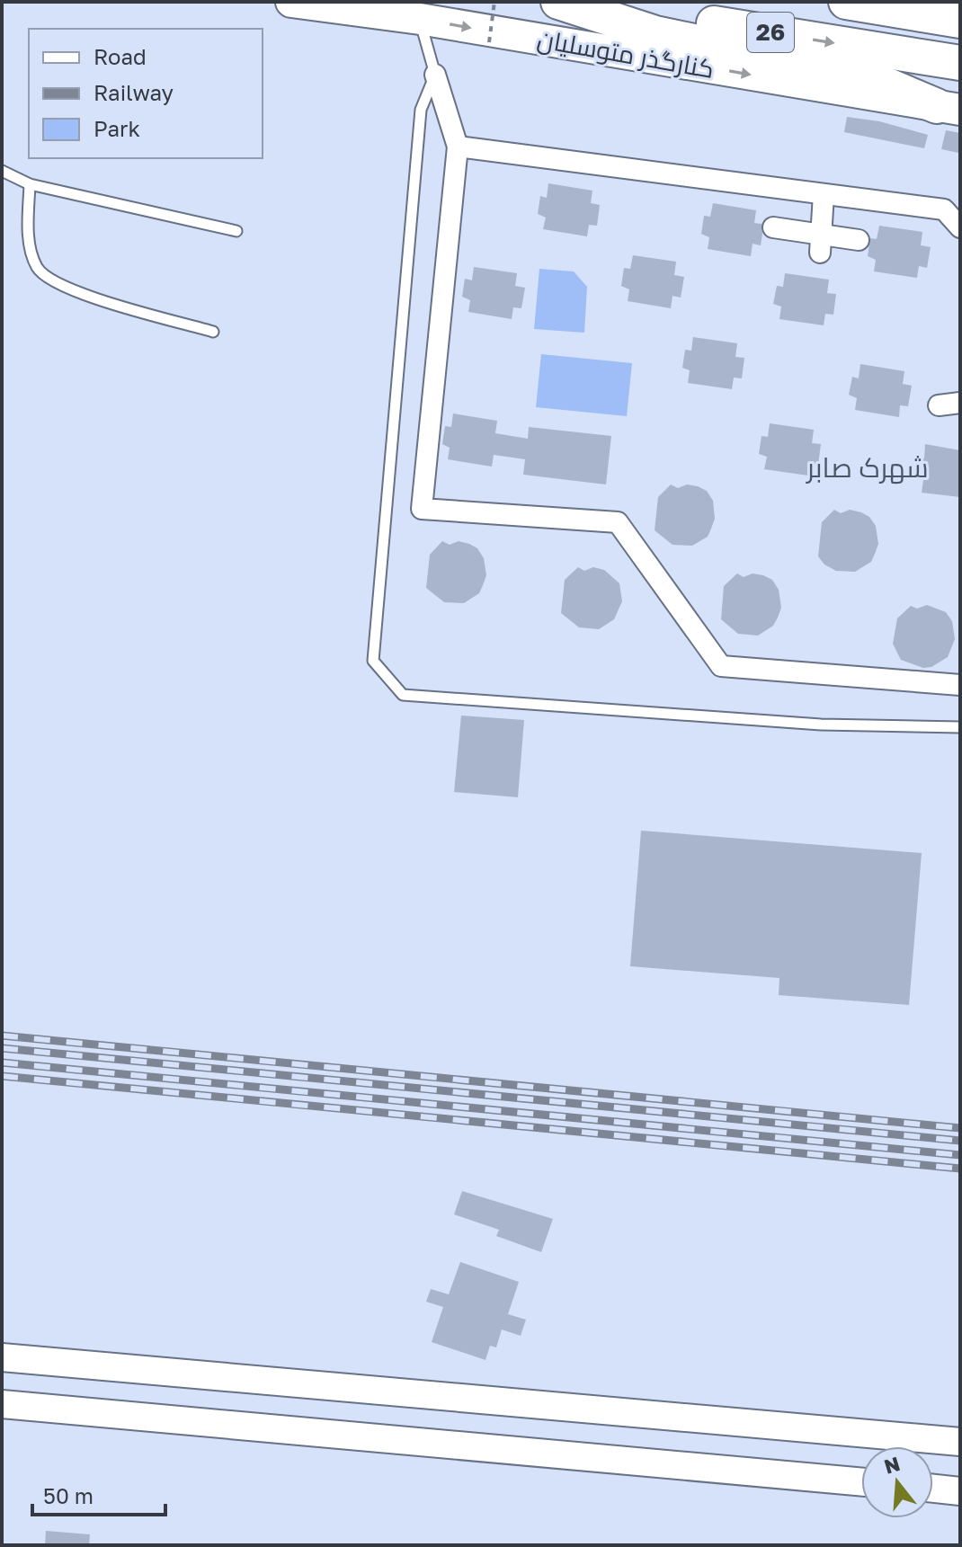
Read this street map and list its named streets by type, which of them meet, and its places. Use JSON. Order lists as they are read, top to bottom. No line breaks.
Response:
{"streets":{"highway":["26"],"main road":["کنارگذر متوسلیان"]},"one_way":["کنارگذر متوسلیان"],"districts":["شهرک صابر"],"legend":["Road","Railway","Park"],"scale_bar":"50 m","north":"top"}
